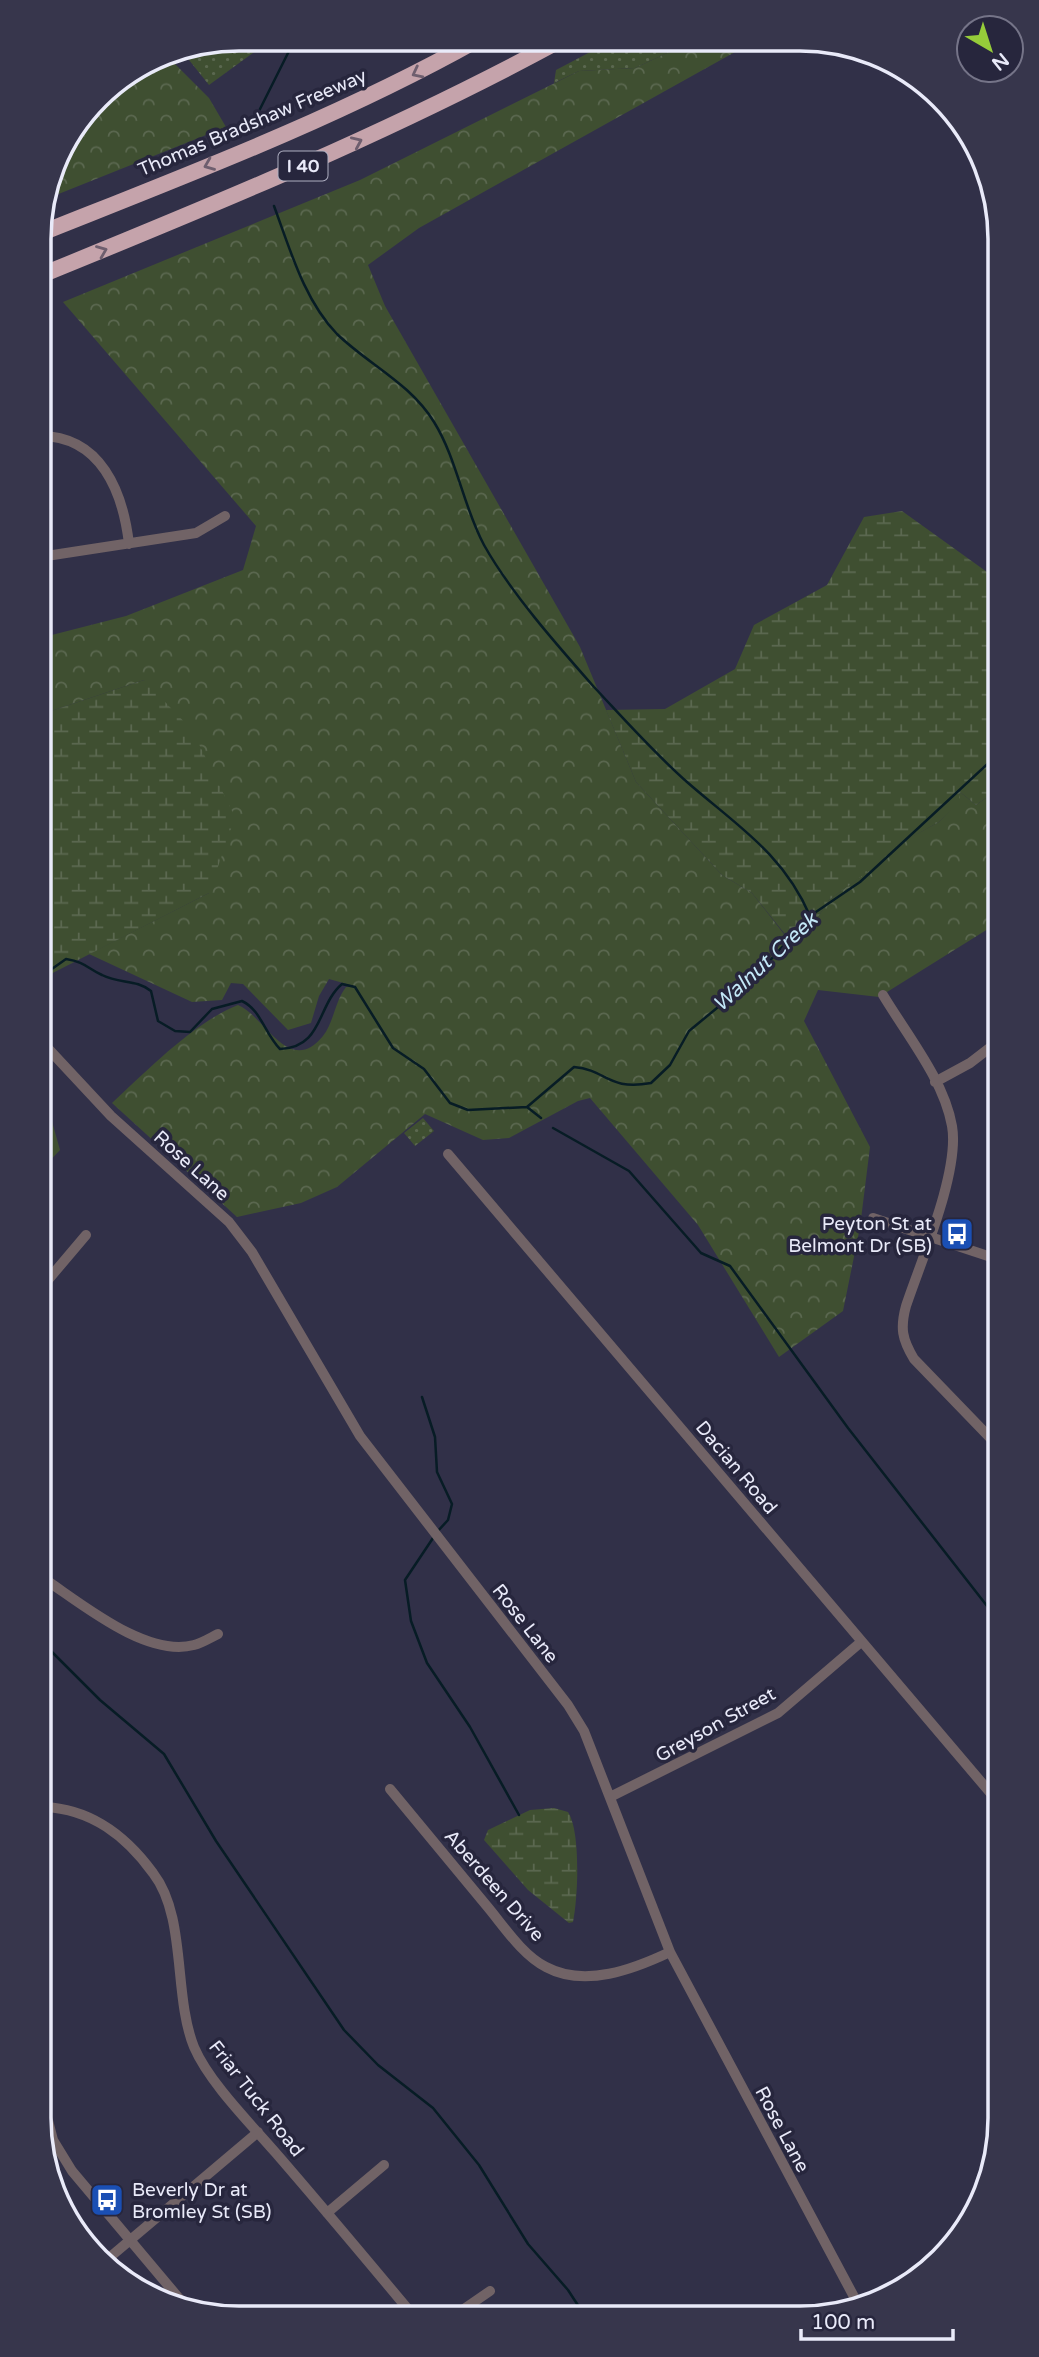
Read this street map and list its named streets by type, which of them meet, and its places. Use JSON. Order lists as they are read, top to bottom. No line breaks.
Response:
{"streets":{"highway":["Thomas Bradshaw Freeway","I 40"],"street":["Rose Lane","Dacian Road","Greyson Street","Aberdeen Drive","Friar Tuck Road"]},"crossings":[["Rose Lane","Greyson Street"],["Rose Lane","Aberdeen Drive"],["Dacian Road","Greyson Street"]],"water":["Walnut Creek"],"places":{"bus stop":["Peyton St at Belmont Dr (SB)","Beverly Dr at Bromley St (SB)"]},"scale_bar":"100 m","north":"bottom right"}
